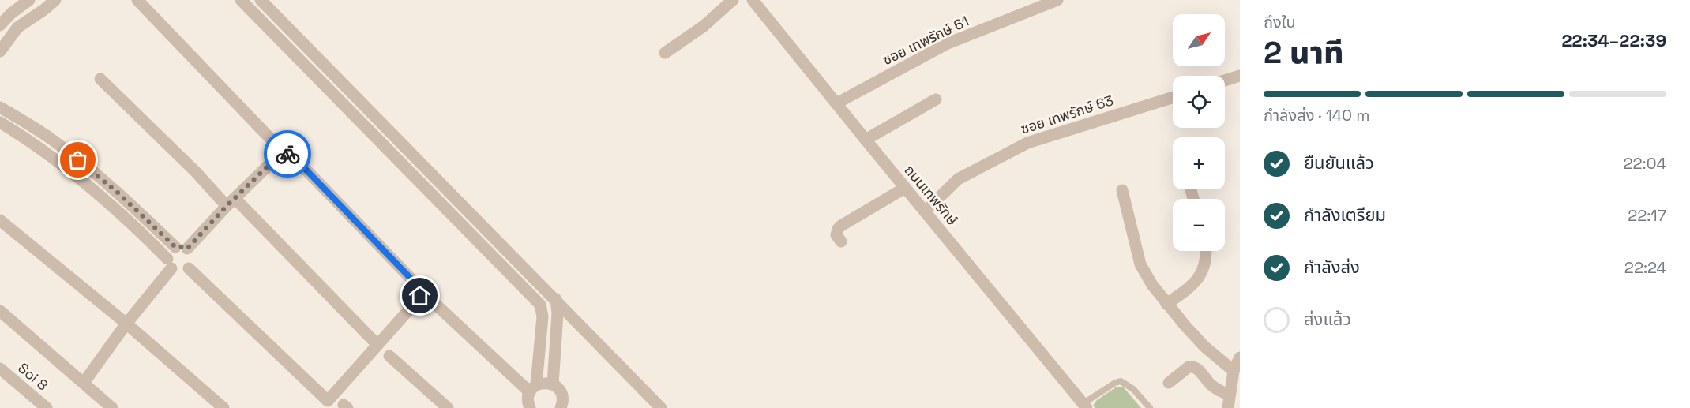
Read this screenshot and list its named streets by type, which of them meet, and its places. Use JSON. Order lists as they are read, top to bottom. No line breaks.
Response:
{"streets":{"street":["ซอย เทพรักษ์ 61","ซอย เทพรักษ์ 63","ถนนเทพรักษ์","Soi 8"]},"crossings":[["ซอย เทพรักษ์ 61","ถนนเทพรักษ์"],["ซอย เทพรักษ์ 63","ถนนเทพรักษ์"]],"north":"top right","page":{"heading":["2 นาที","ถึงใน","22:34–22:39"],"map_buttons":["+","−"],"bar":"กำลังส่ง · 140 m","list":[["ยืนยันแล้ว","22:04"],["กำลังเตรียม","22:17"],["กำลังส่ง","22:24"],"ส่งแล้ว"]}}
